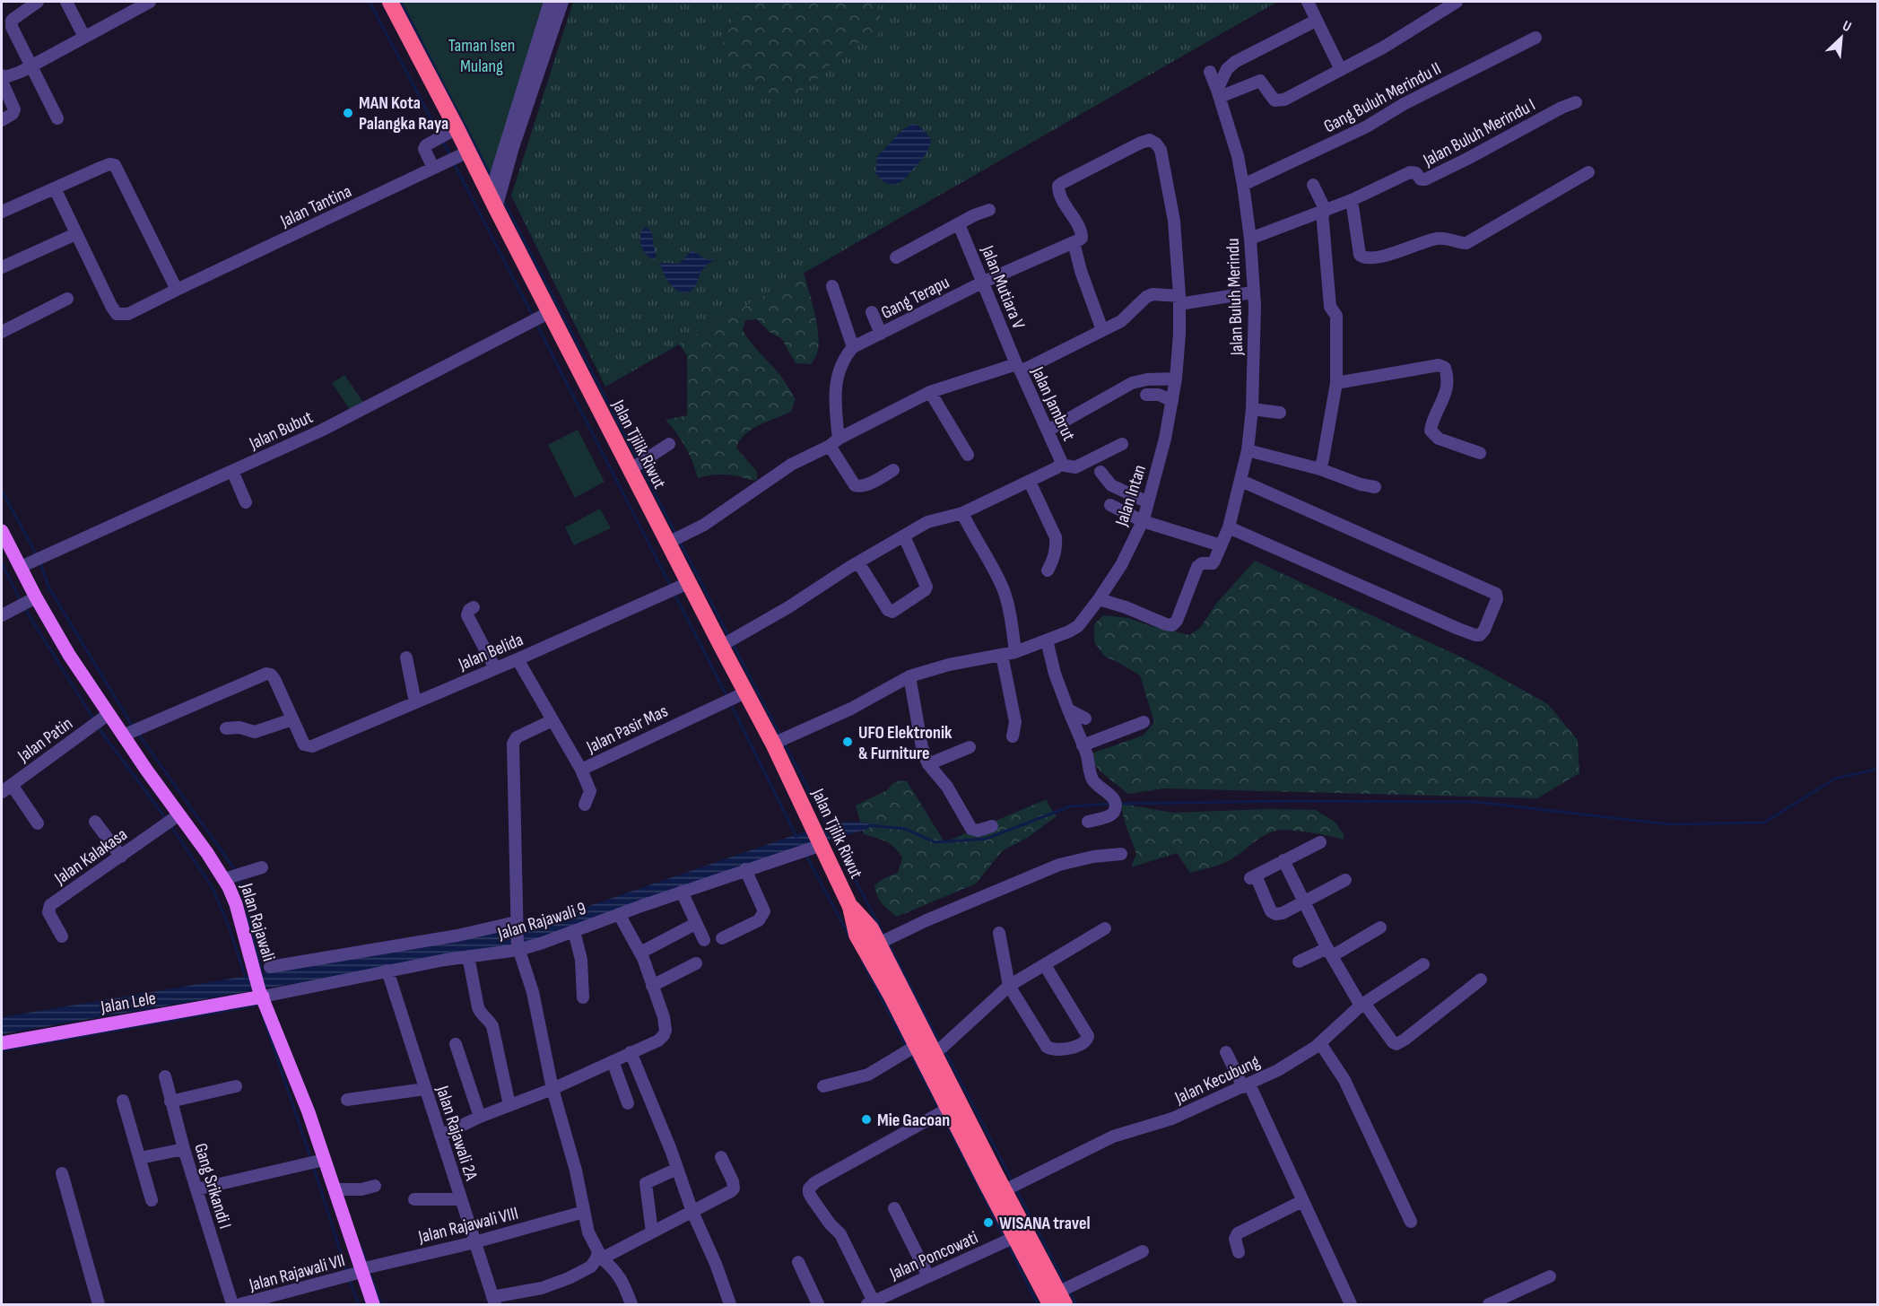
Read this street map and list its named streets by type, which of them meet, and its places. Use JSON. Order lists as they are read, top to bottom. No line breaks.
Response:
{"streets":{"highway":["Jalan Tjilik Riwut"],"main road":["Jalan Rajawali","Jalan Lele"],"street":["Gang Buluh Merindu II","Jalan Buluh Merindu I","Jalan Tantina","Jalan Mutiara V","Gang Terapu","Jalan Buluh Merindu","Jalan Jambrut","Jalan Bubut","Jalan Intan","Jalan Belida","Jalan Pasir Mas","Jalan Patin","Jalan Kalakasa","Jalan Rajawali 9","Jalan Kecubung","Jalan Rajawali 2A","Gang Srikandi I","Jalan Rajawali VIII","Jalan Poncowati","Jalan Rajawali VII"]},"crossings":[["Gang Buluh Merindu II","Jalan Buluh Merindu"],["Jalan Buluh Merindu I","Jalan Buluh Merindu"],["Jalan Tantina","Jalan Tjilik Riwut"],["Jalan Mutiara V","Gang Terapu"],["Jalan Mutiara V","Jalan Jambrut"],["Gang Terapu","Jalan Intan"],["Jalan Buluh Merindu","Jalan Intan"],["Jalan Jambrut","Jalan Tjilik Riwut"],["Jalan Bubut","Jalan Tjilik Riwut"],["Jalan Bubut","Jalan Rajawali"],["Jalan Tjilik Riwut","Jalan Intan"],["Jalan Tjilik Riwut","Jalan Belida"],["Jalan Tjilik Riwut","Jalan Pasir Mas"],["Jalan Tjilik Riwut","Jalan Rajawali 9"],["Jalan Tjilik Riwut","Jalan Kecubung"],["Jalan Tjilik Riwut","Jalan Poncowati"],["Jalan Belida","Jalan Pasir Mas"],["Jalan Patin","Jalan Rajawali"],["Jalan Kalakasa","Jalan Rajawali"],["Jalan Rajawali 9","Jalan Rajawali"],["Jalan Rajawali 9","Jalan Lele"],["Jalan Rajawali 9","Jalan Rajawali 2A"],["Jalan Rajawali","Jalan Lele"],["Jalan Rajawali","Jalan Rajawali VIII"],["Jalan Rajawali","Jalan Rajawali VII"],["Jalan Rajawali 2A","Jalan Rajawali VIII"],["Jalan Rajawali VIII","Jalan Rajawali VII"]],"parks":["Taman Isen Mulang"],"places":["MAN Kota Palangka Raya","UFO Elektronik & Furniture","Mie Gacoan","WISANA travel"],"north":"top right"}
